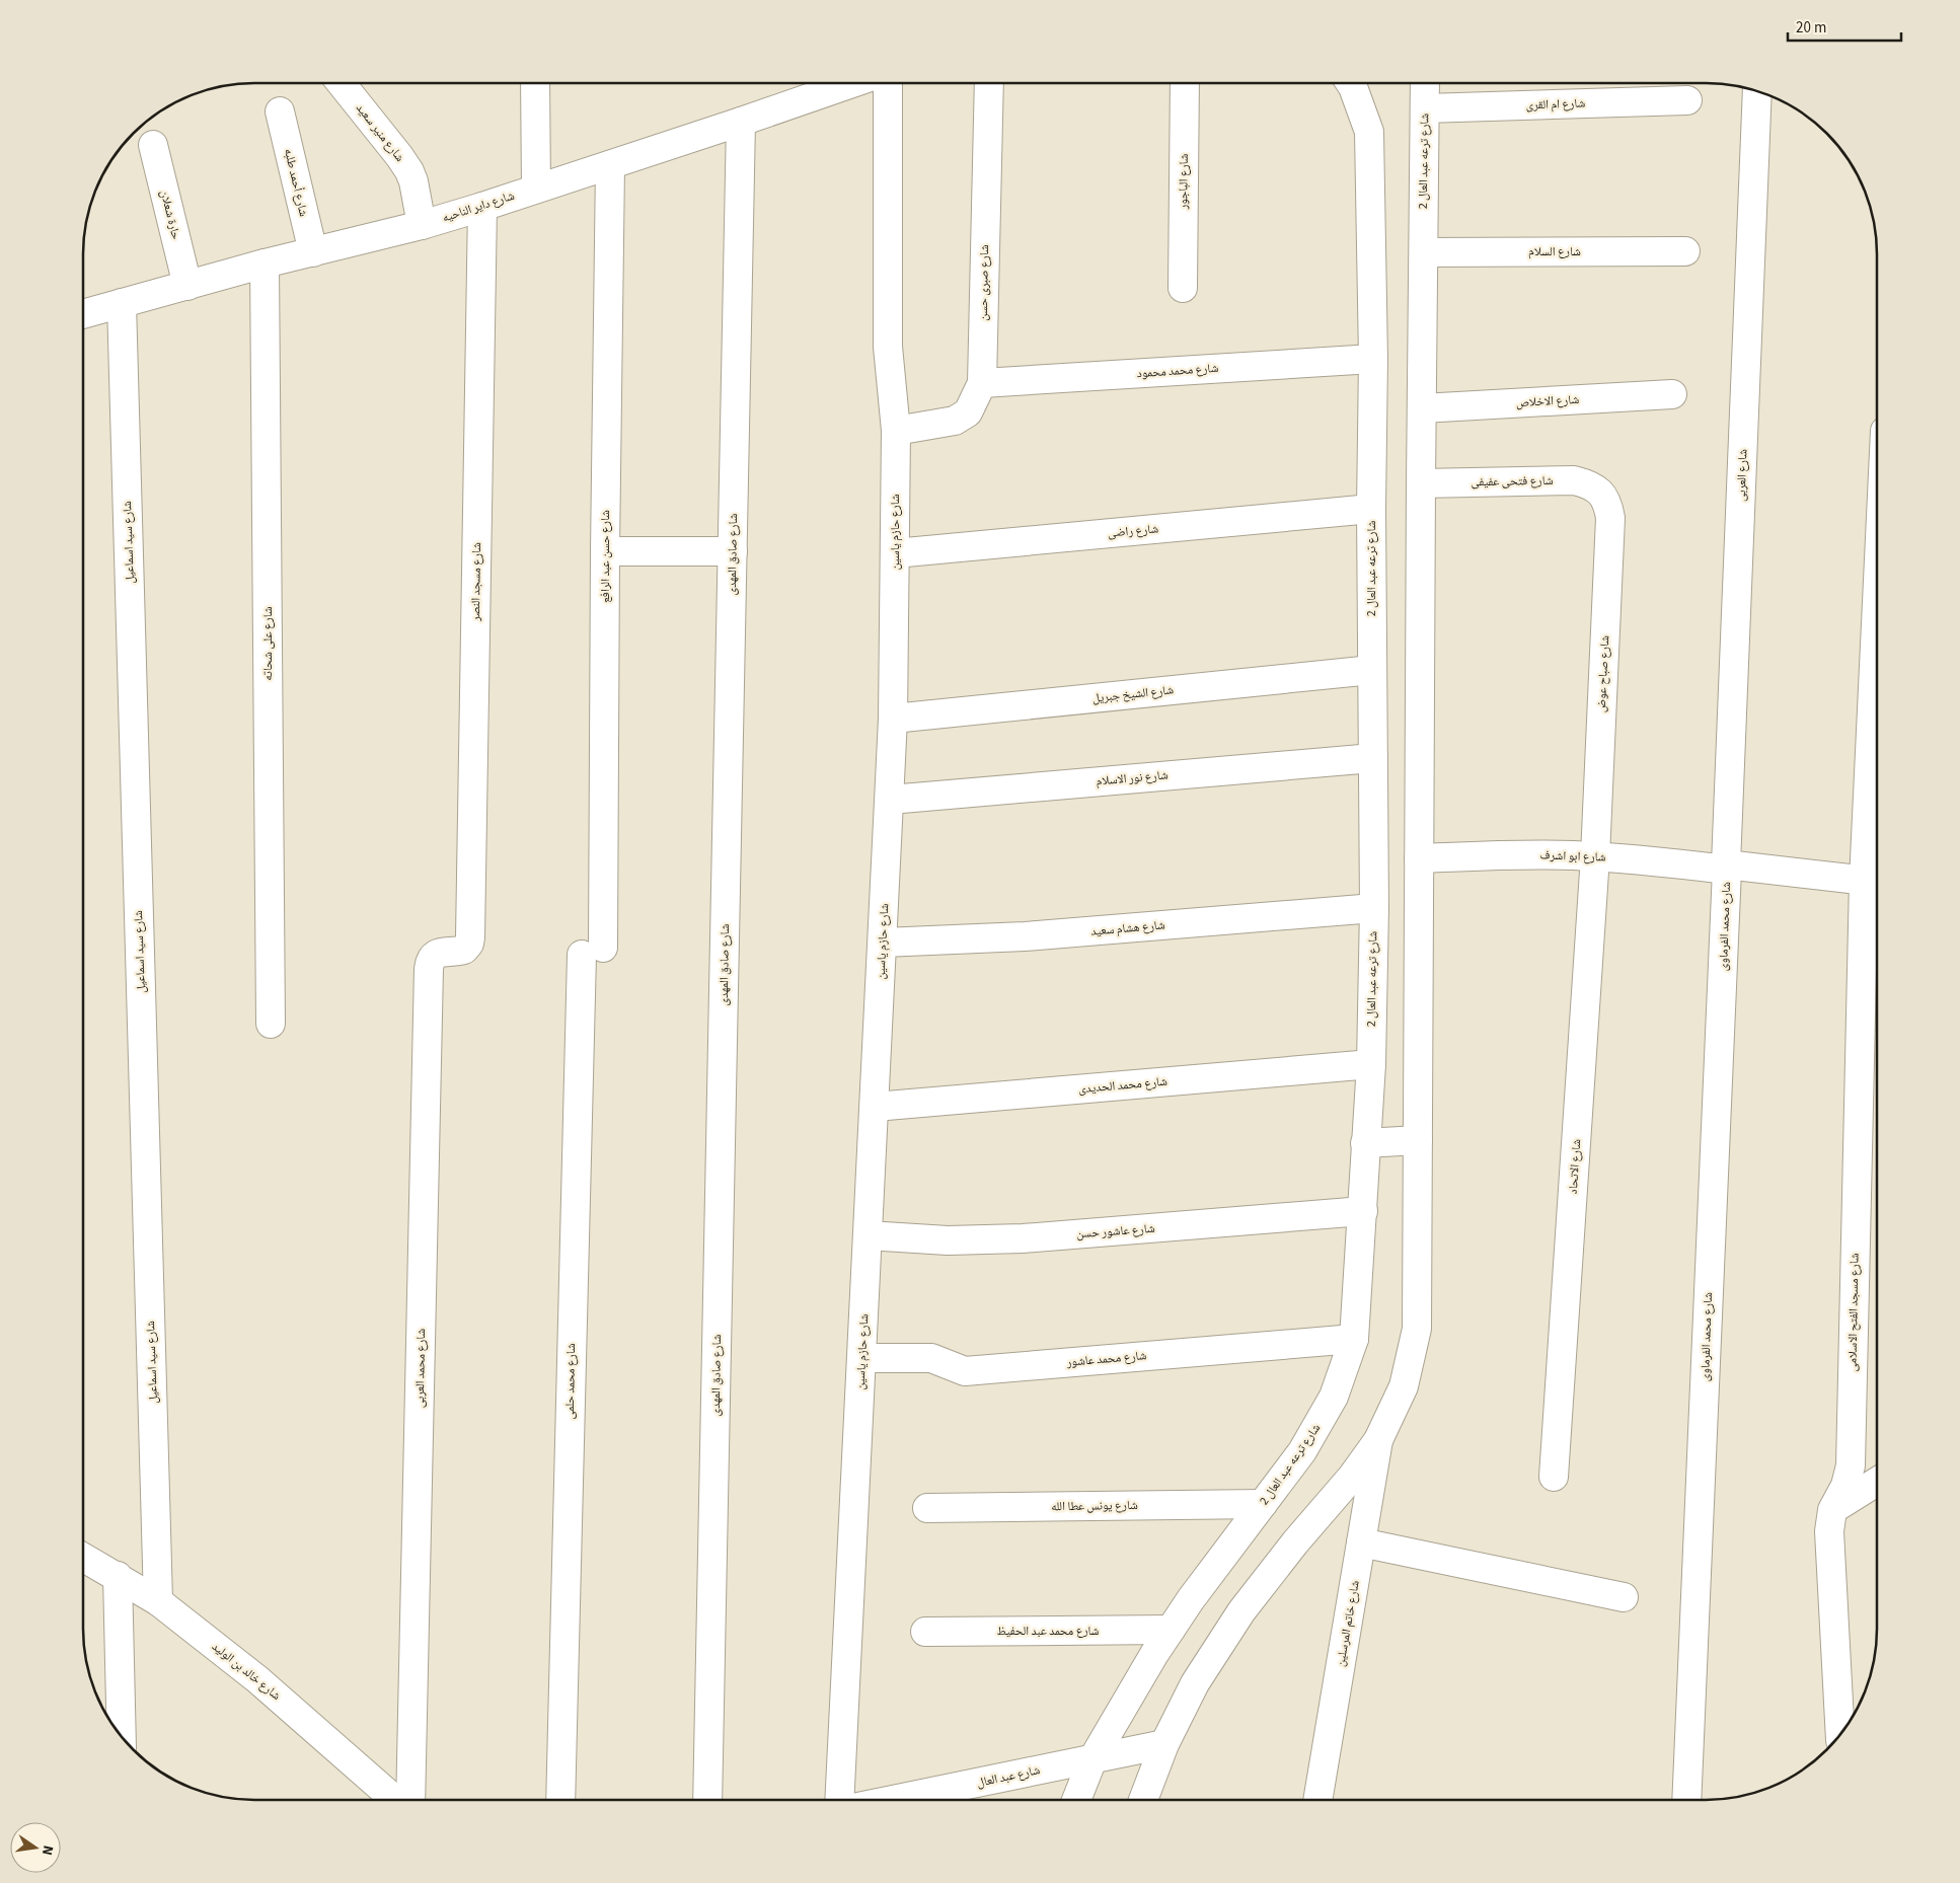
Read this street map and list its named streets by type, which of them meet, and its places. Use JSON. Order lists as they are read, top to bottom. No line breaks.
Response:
{"streets":{"street":["شارع ام القرى","شارع منير سعيد","شارع ترعه عبد العال 2","شارع الباجور","شارع أحمد طلبه","شارع داير الناحيه","حارة شعلان","شارع السلام","شارع صبرى حسن","شارع محمد محمود","شارع الاخلاص","شارع العربى","شارع فتحى عفيفى","شارع راضى","شارع حازم ياسين","شارع سيد اسماعيل","شارع صادق المهدى","شارع حسن عبد الرافع","شارع مسجد النصر","شارع على شحاته","شارع صباح عوض","شارع الشيخ جبريل","شارع نور الاسلام","شارع ابو اشرف","شارع محمد الفرماوى","شارع هشام سعيد","شارع محمد الحديدى","شارع الاتحاد","شارع عاشور حسن","شارع مسجد الفتح الاسلامى","شارع محمد عاشور","شارع محمد العربى","شارع محمد حلمى","شارع يونس عطا الله","شارع خاتم المرسلين","شارع محمد عبد الحفيظ","شارع خالد بن الوليد","شارع عبد العال"]},"crossings":[["شارع ام القرى","شارع ترعه عبد العال 2"],["شارع منير سعيد","شارع داير الناحيه"],["شارع ترعه عبد العال 2","شارع السلام"],["شارع ترعه عبد العال 2","شارع محمد محمود"],["شارع ترعه عبد العال 2","شارع الاخلاص"],["شارع ترعه عبد العال 2","شارع فتحى عفيفى"],["شارع ترعه عبد العال 2","شارع راضى"],["شارع ترعه عبد العال 2","شارع الشيخ جبريل"],["شارع ترعه عبد العال 2","شارع نور الاسلام"],["شارع ترعه عبد العال 2","شارع ابو اشرف"],["شارع ترعه عبد العال 2","شارع هشام سعيد"],["شارع ترعه عبد العال 2","شارع محمد الحديدى"],["شارع ترعه عبد العال 2","شارع عاشور حسن"],["شارع ترعه عبد العال 2","شارع محمد عاشور"],["شارع ترعه عبد العال 2","شارع يونس عطا الله"],["شارع ترعه عبد العال 2","شارع خاتم المرسلين"],["شارع ترعه عبد العال 2","شارع محمد عبد الحفيظ"],["شارع ترعه عبد العال 2","شارع عبد العال"],["شارع أحمد طلبه","شارع داير الناحيه"],["شارع داير الناحيه","حارة شعلان"],["شارع داير الناحيه","شارع سيد اسماعيل"],["شارع داير الناحيه","شارع صادق المهدى"],["شارع داير الناحيه","شارع حسن عبد الرافع"],["شارع داير الناحيه","شارع مسجد النصر"],["شارع داير الناحيه","شارع على شحاته"],["شارع صبرى حسن","شارع محمد محمود"],["شارع صبرى حسن","شارع حازم ياسين"],["شارع العربى","شارع ابو اشرف"],["شارع العربى","شارع محمد الفرماوى"],["شارع فتحى عفيفى","شارع صباح عوض"],["شارع راضى","شارع حازم ياسين"],["شارع حازم ياسين","شارع الشيخ جبريل"],["شارع حازم ياسين","شارع نور الاسلام"],["شارع حازم ياسين","شارع هشام سعيد"],["شارع حازم ياسين","شارع محمد الحديدى"],["شارع حازم ياسين","شارع عاشور حسن"],["شارع حازم ياسين","شارع محمد عاشور"],["شارع سيد اسماعيل","شارع خالد بن الوليد"],["شارع حسن عبد الرافع","شارع محمد حلمى"],["شارع مسجد النصر","شارع محمد العربى"],["شارع صباح عوض","شارع ابو اشرف"],["شارع صباح عوض","شارع الاتحاد"],["شارع ابو اشرف","شارع محمد الفرماوى"],["شارع ابو اشرف","شارع الاتحاد"],["شارع ابو اشرف","شارع مسجد الفتح الاسلامى"]],"scale_bar":"20 m","north":"right"}
